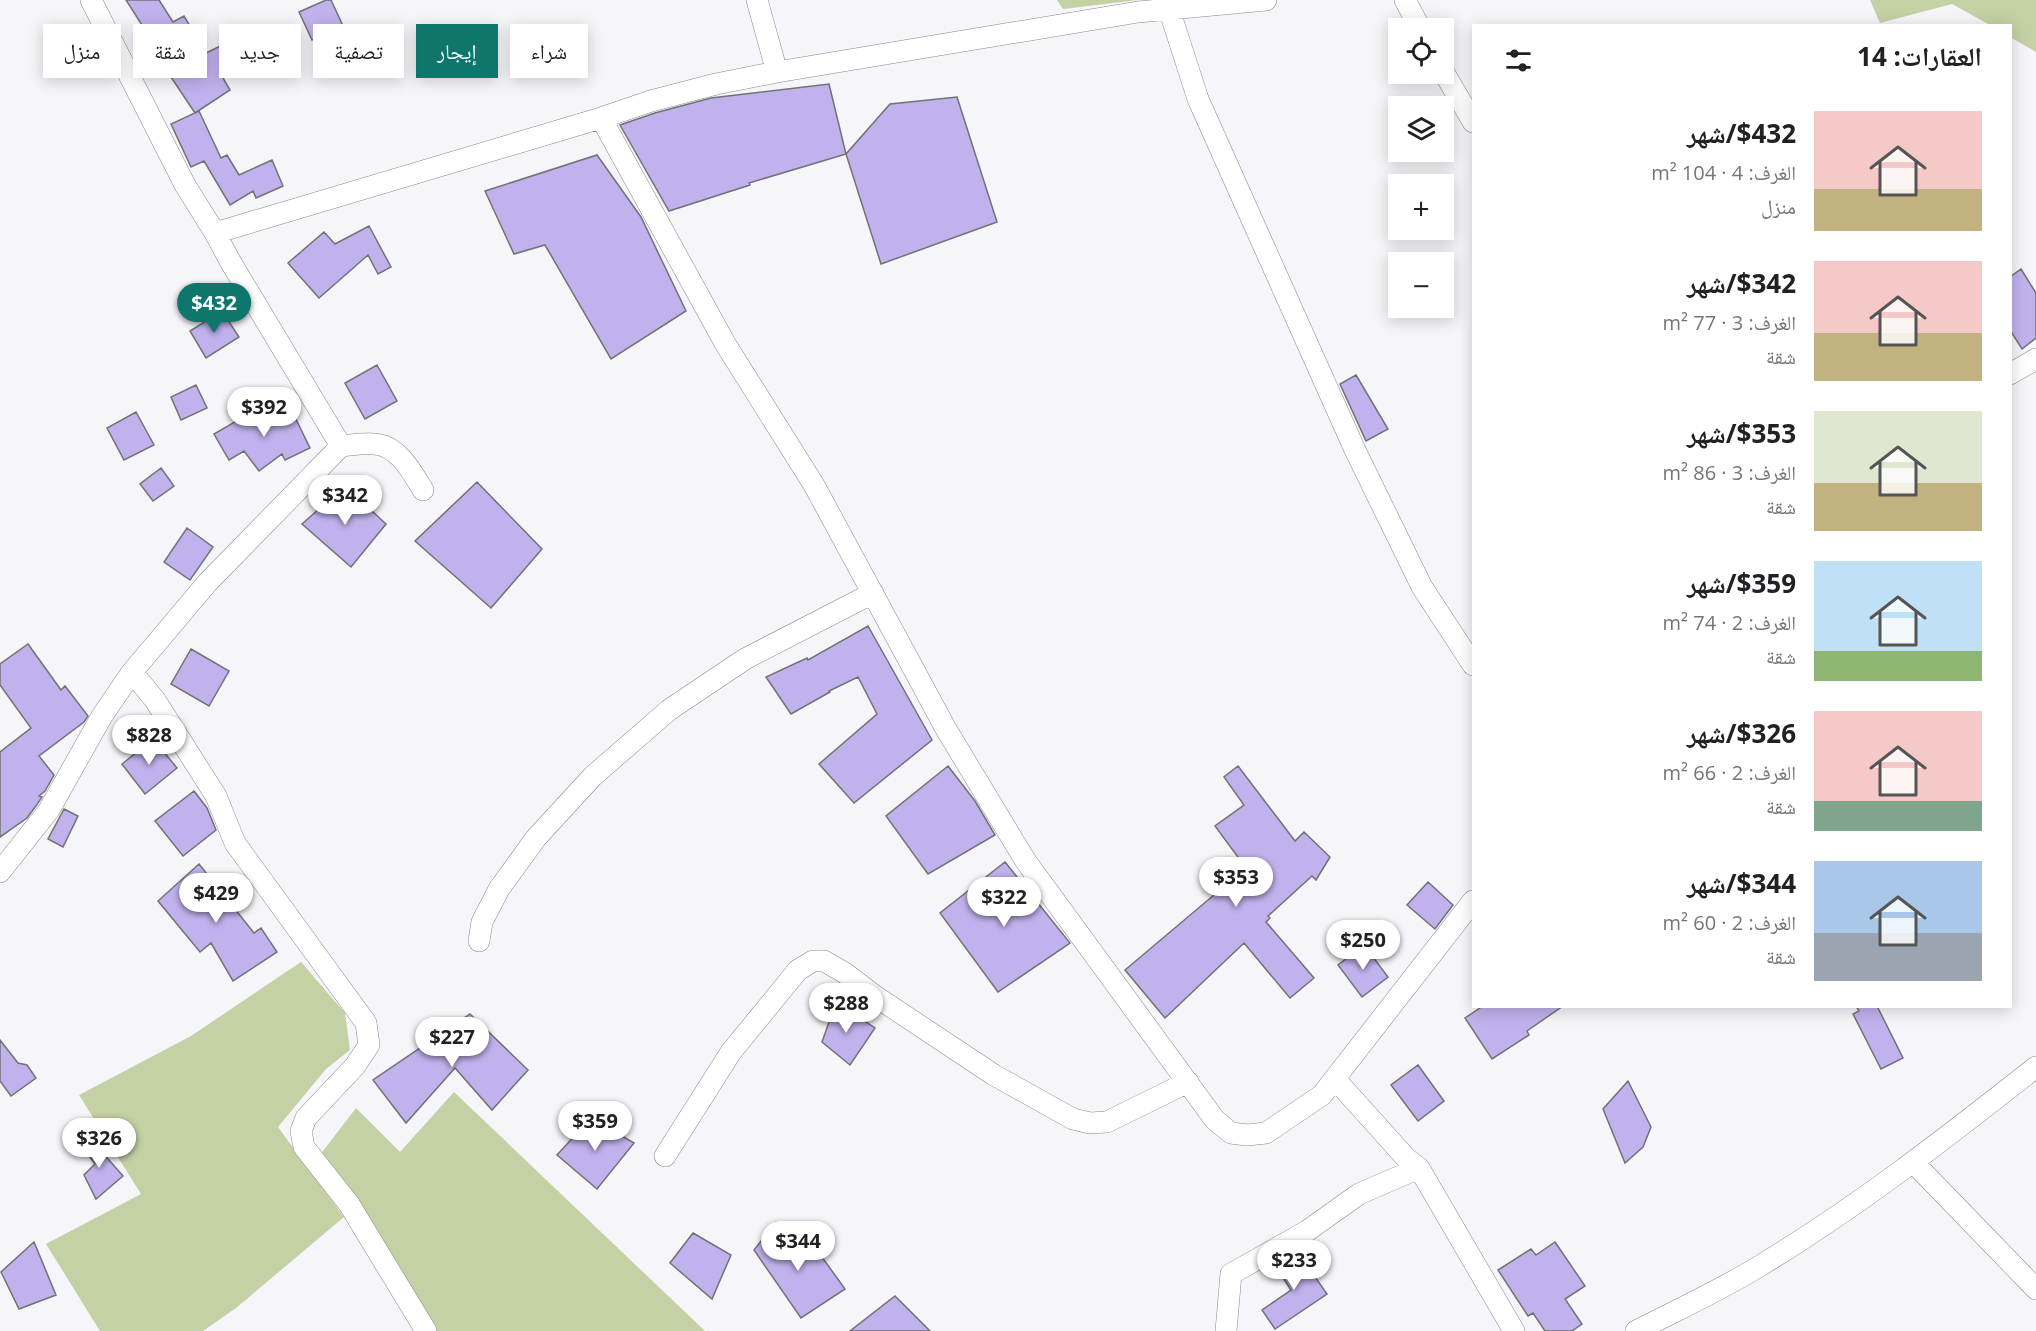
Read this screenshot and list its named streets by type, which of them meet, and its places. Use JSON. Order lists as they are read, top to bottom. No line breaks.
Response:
{"page":{"map_buttons":["+","−"],"chip":["شراء","إيجار","تصفية","جديد","شقة","منزل"],"heading":"العقارات: 14","list":[{"name":"$432/شهر","note":"الغرف: 4 · 104 m² · منزل"},{"name":"$342/شهر","note":"الغرف: 3 · 77 m² · شقة"},{"name":"$353/شهر","note":"الغرف: 3 · 86 m² · شقة"},{"name":"$359/شهر","note":"الغرف: 2 · 74 m² · شقة"},{"name":"$326/شهر","note":"الغرف: 2 · 66 m² · شقة"},{"name":"$344/شهر","note":"الغرف: 2 · 60 m² · شقة"}],"price":["$432","$392","$342","$828","$353","$429","$322","$250","$288","$227","$359","$326","$344","$233"]}}
